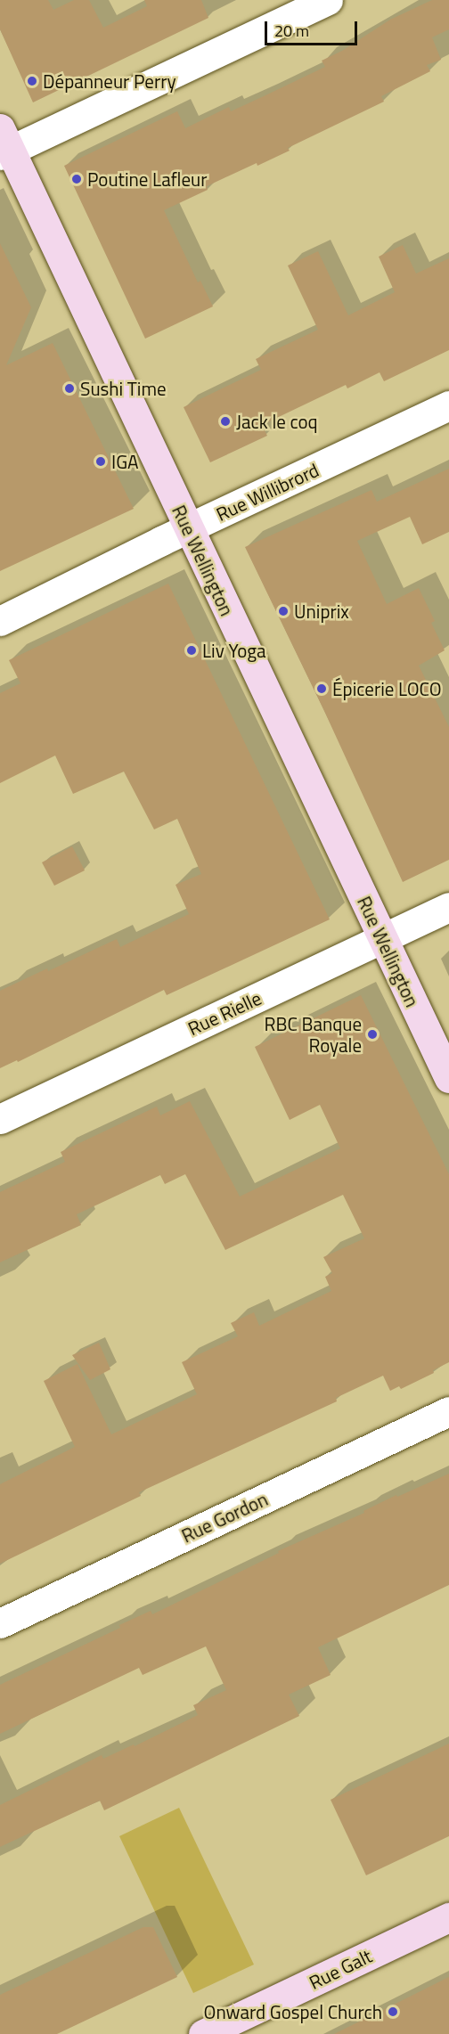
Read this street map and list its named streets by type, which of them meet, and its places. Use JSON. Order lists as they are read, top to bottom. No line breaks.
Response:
{"streets":{"main road":["Rue Wellington","Rue Galt"],"street":["Rue Willibrord","Rue Rielle","Rue Gordon"]},"crossings":[["Rue Willibrord","Rue Wellington"],["Rue Wellington","Rue Rielle"]],"places":["Dépanneur Perry","Poutine Lafleur","Sushi Time","Jack le coq","IGA","Uniprix","Liv Yoga","Épicerie LOCO","RBC Banque Royale","Onward Gospel Church"],"scale_bar":"20 m"}
